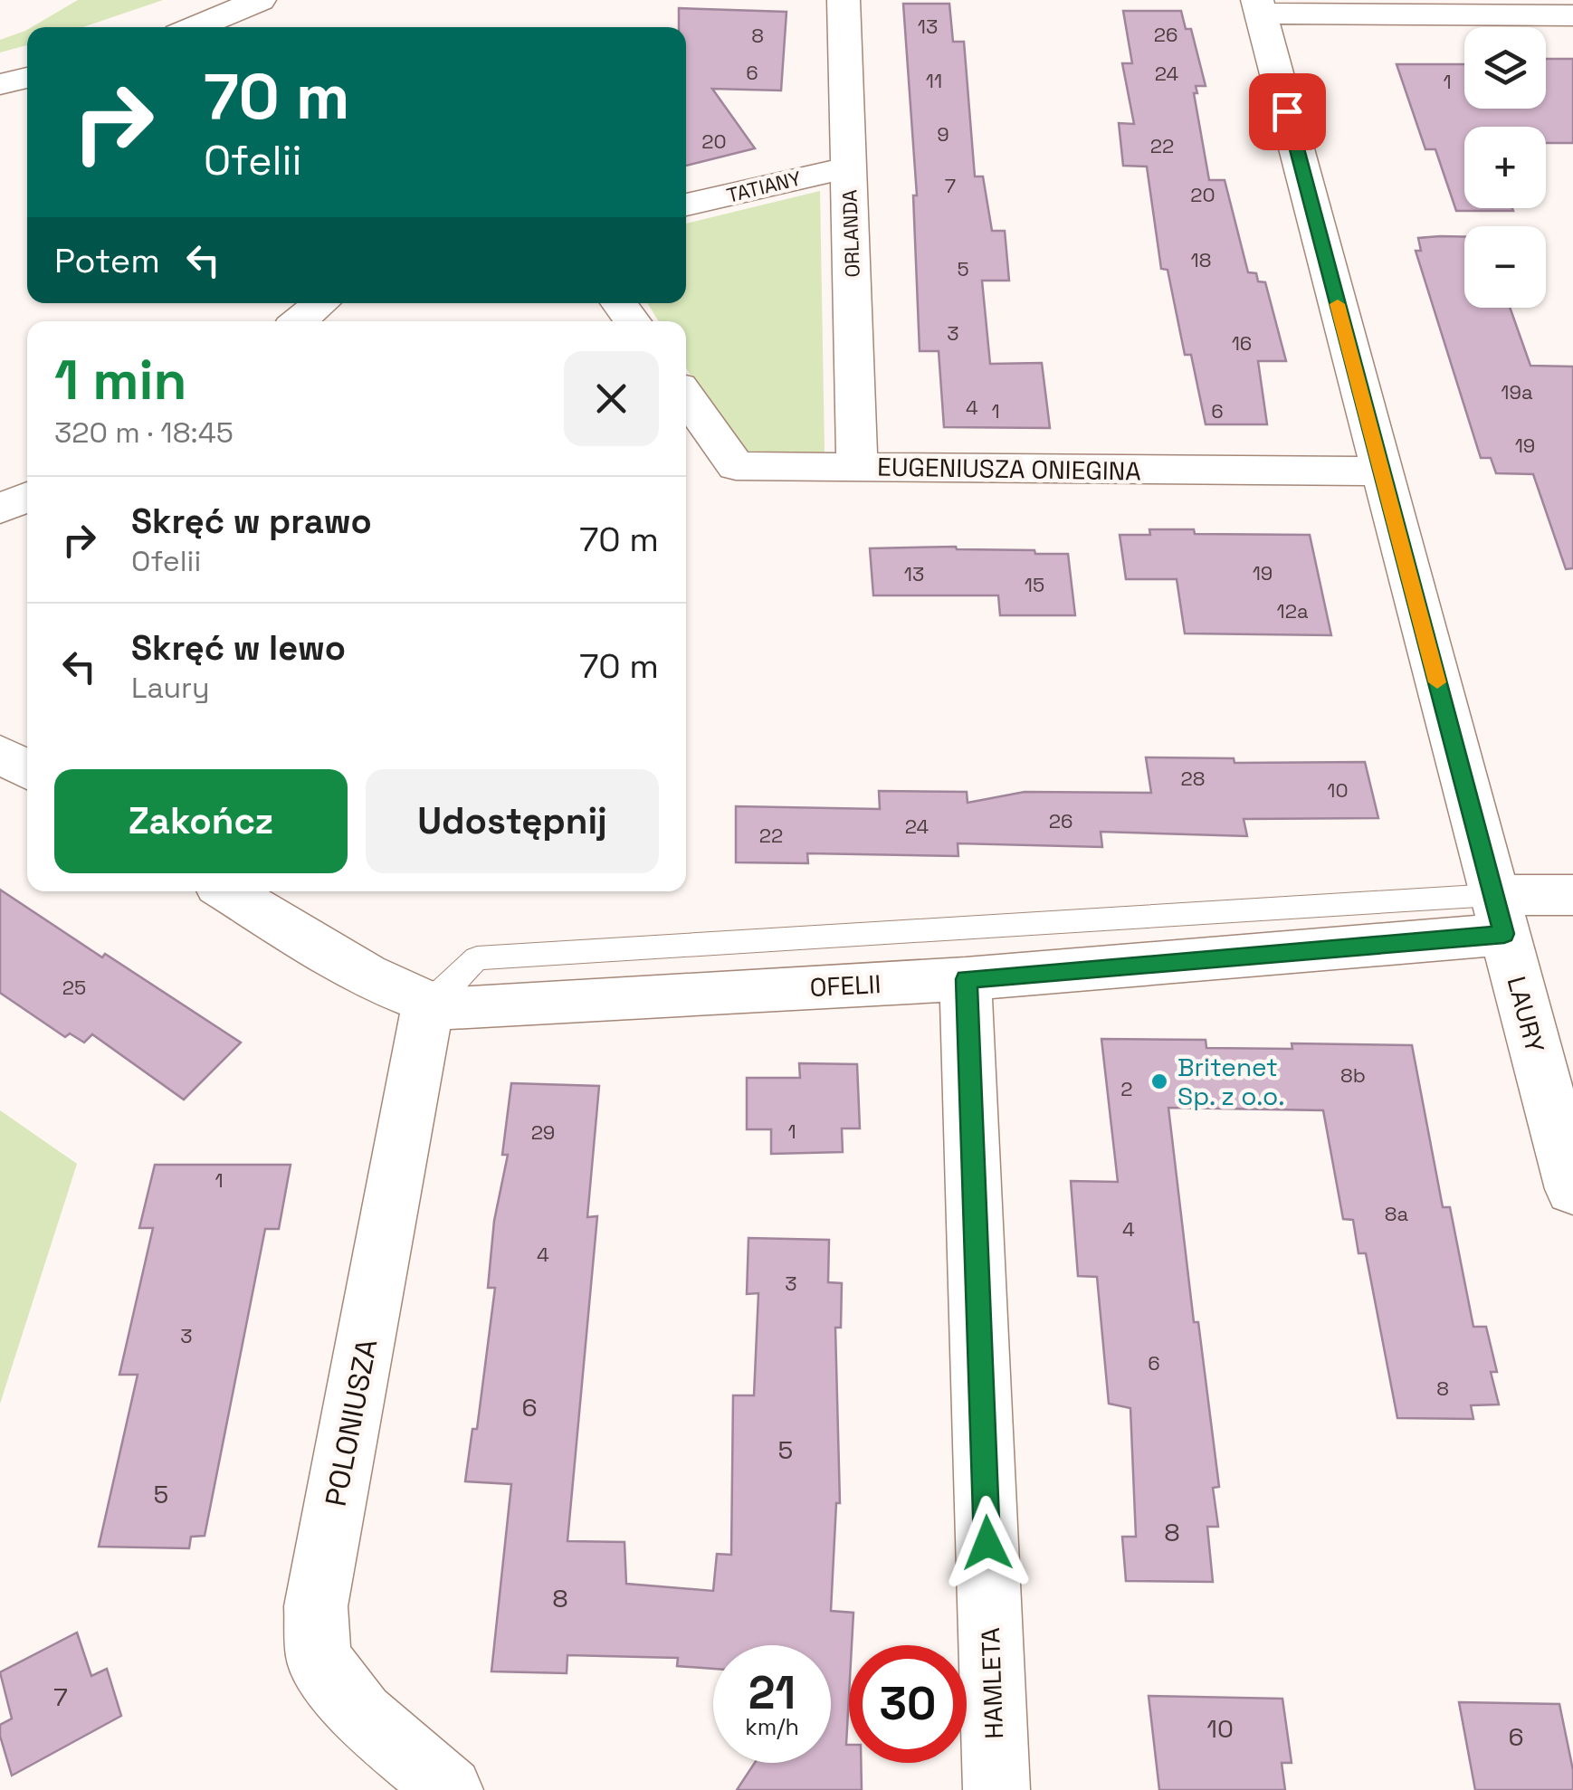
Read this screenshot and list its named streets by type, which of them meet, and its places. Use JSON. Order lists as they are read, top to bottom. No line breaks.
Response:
{"streets":{"street":["TATIANY","ORLANDA","EUGENIUSZA ONIEGINA","OFELII","LAURY","POLONIUSZA","HAMLETA"]},"crossings":[["TATIANY","ORLANDA"],["ORLANDA","EUGENIUSZA ONIEGINA"],["EUGENIUSZA ONIEGINA","LAURY"],["OFELII","LAURY"],["OFELII","POLONIUSZA"],["OFELII","HAMLETA"]],"places":["Britenet Sp. z o.o."],"house_numbers":["13","26","8","6","24","11","1","9","20","22","7","20","18","5","3","16","19a","4","1","6","19","19","13","15","12a","28","10","26","24","22","25","8b","2","1","29","1","8a","4","4","3","3","6","8","6","5","5","8","8","7","10","6"],"page":{"map_buttons":["+","−"],"turn":["70 m","Ofelii"],"then":"Potem","heading":["1 min","320 m · 18:45"],"list":[{"name":"Skręć w prawo","note":"Ofelii","value":"70 m"},{"name":"Skręć w lewo","note":"Laury","value":"70 m"}],"buttons":["Zakończ","Udostępnij"],"speed":"21 km/h","limit":"30"}}
